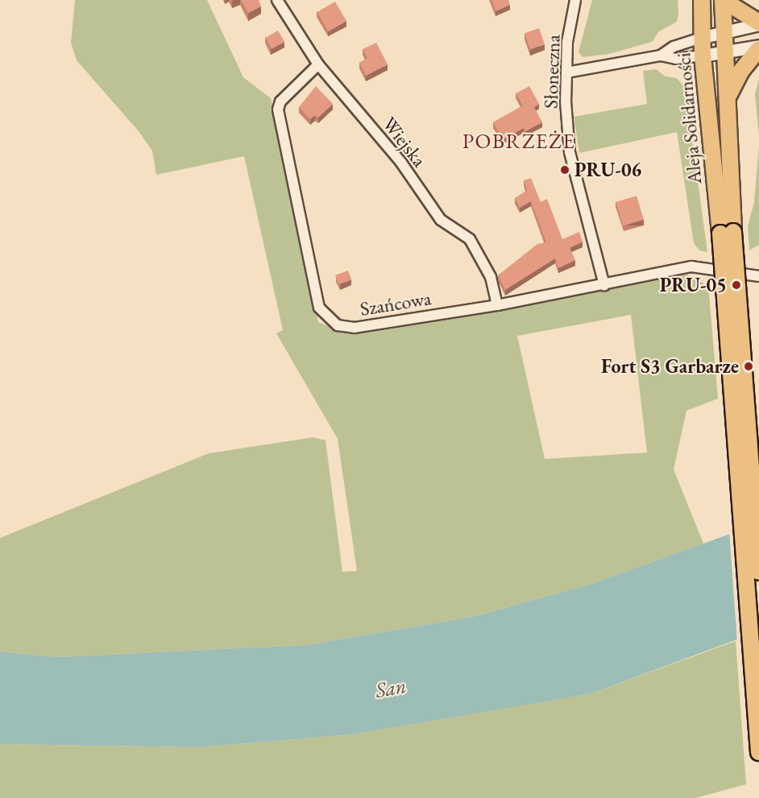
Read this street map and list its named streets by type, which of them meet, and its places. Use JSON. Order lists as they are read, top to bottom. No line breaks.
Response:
{"streets":{"highway":["Aleja Solidarności"],"street":["Słoneczna","Wiejska","Szańcowa"]},"crossings":[["Słoneczna","Szańcowa"],["Wiejska","Szańcowa"]],"districts":["POBRZEŻE"],"water":["San"],"places":["PRU-06","PRU-05","Fort S3 Garbarze"]}
